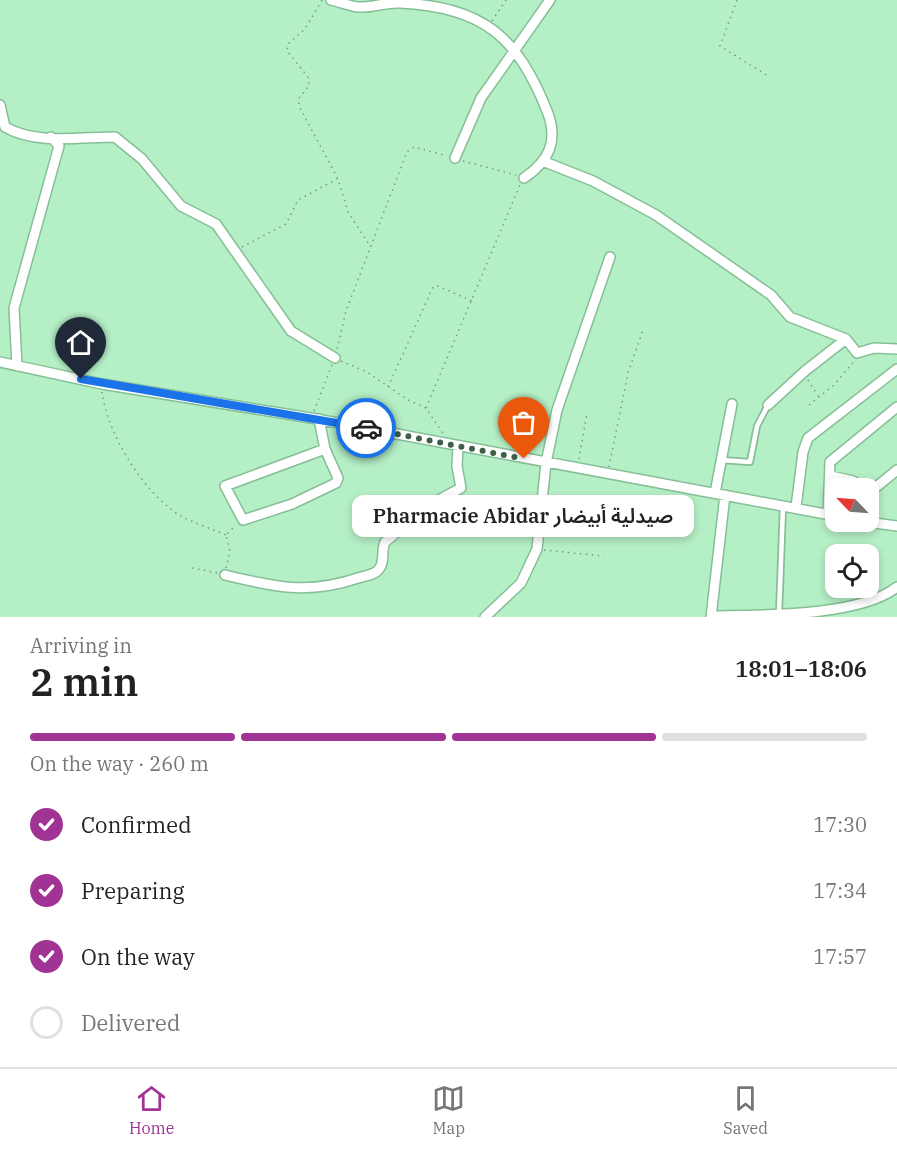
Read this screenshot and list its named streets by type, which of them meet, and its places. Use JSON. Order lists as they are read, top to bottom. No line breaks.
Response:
{"places":["Pharmacie Abidar صيدلية أبيضار"],"north":"top left","page":{"bubble":"Pharmacie Abidar صيدلية أبيضار","heading":["2 min","Arriving in","18:01–18:06"],"bar":"On the way · 260 m","list":[["Confirmed","17:30"],["Preparing","17:34"],["On the way","17:57"],"Delivered"],"tabs":["Home","Map","Saved"]}}
